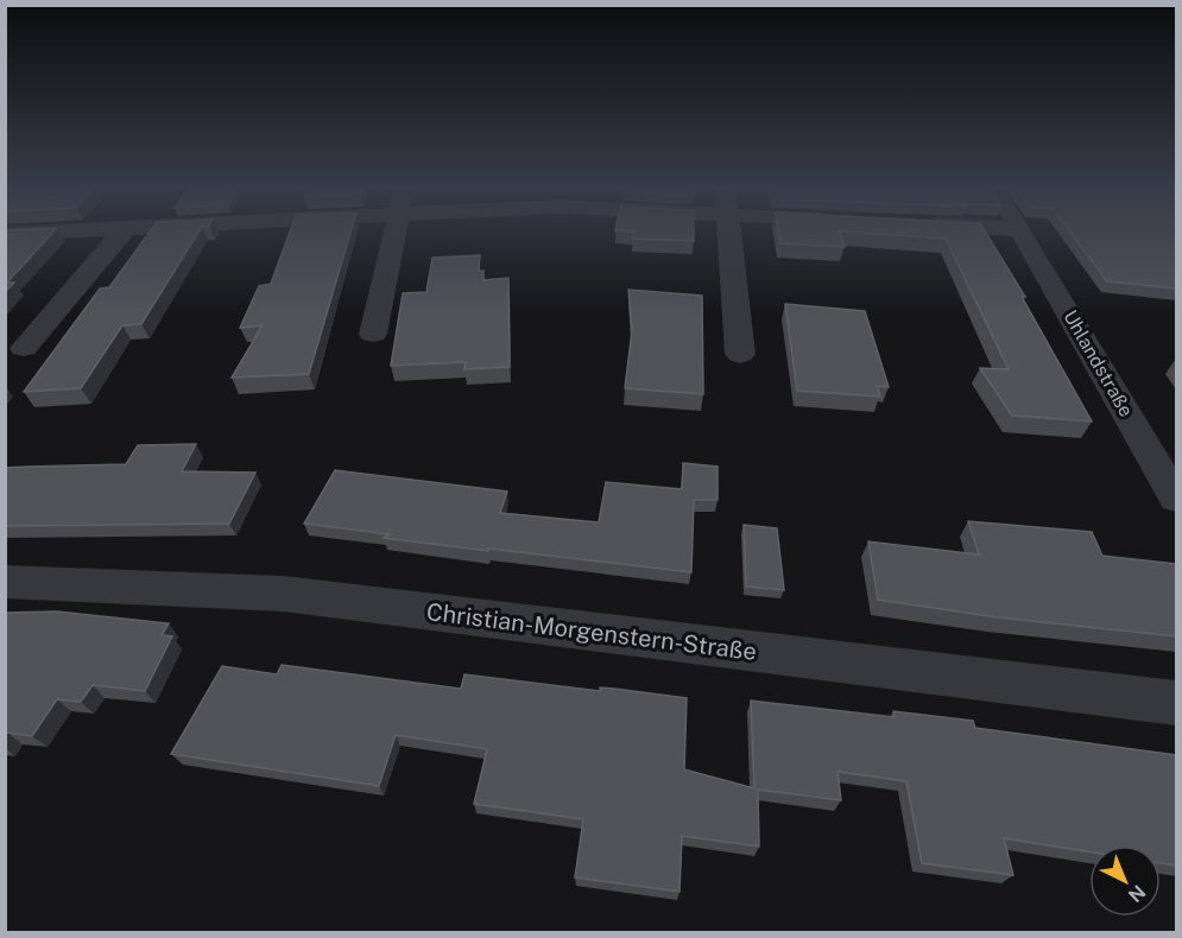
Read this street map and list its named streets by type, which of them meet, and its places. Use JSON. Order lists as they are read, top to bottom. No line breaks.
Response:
{"streets":{"street":["Uhlandstraße","Christian-Morgenstern-Straße"]},"north":"bottom right"}
